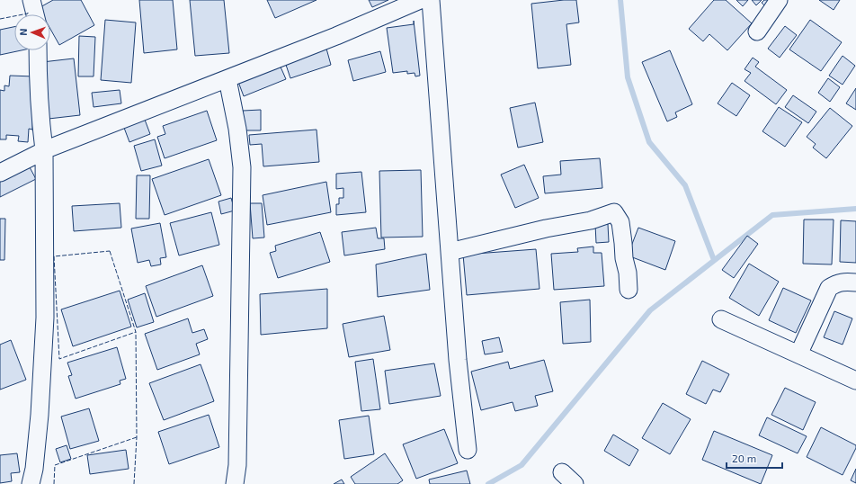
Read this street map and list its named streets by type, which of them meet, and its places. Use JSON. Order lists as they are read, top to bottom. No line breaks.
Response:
{"scale_bar":"20 m","north":"left"}
